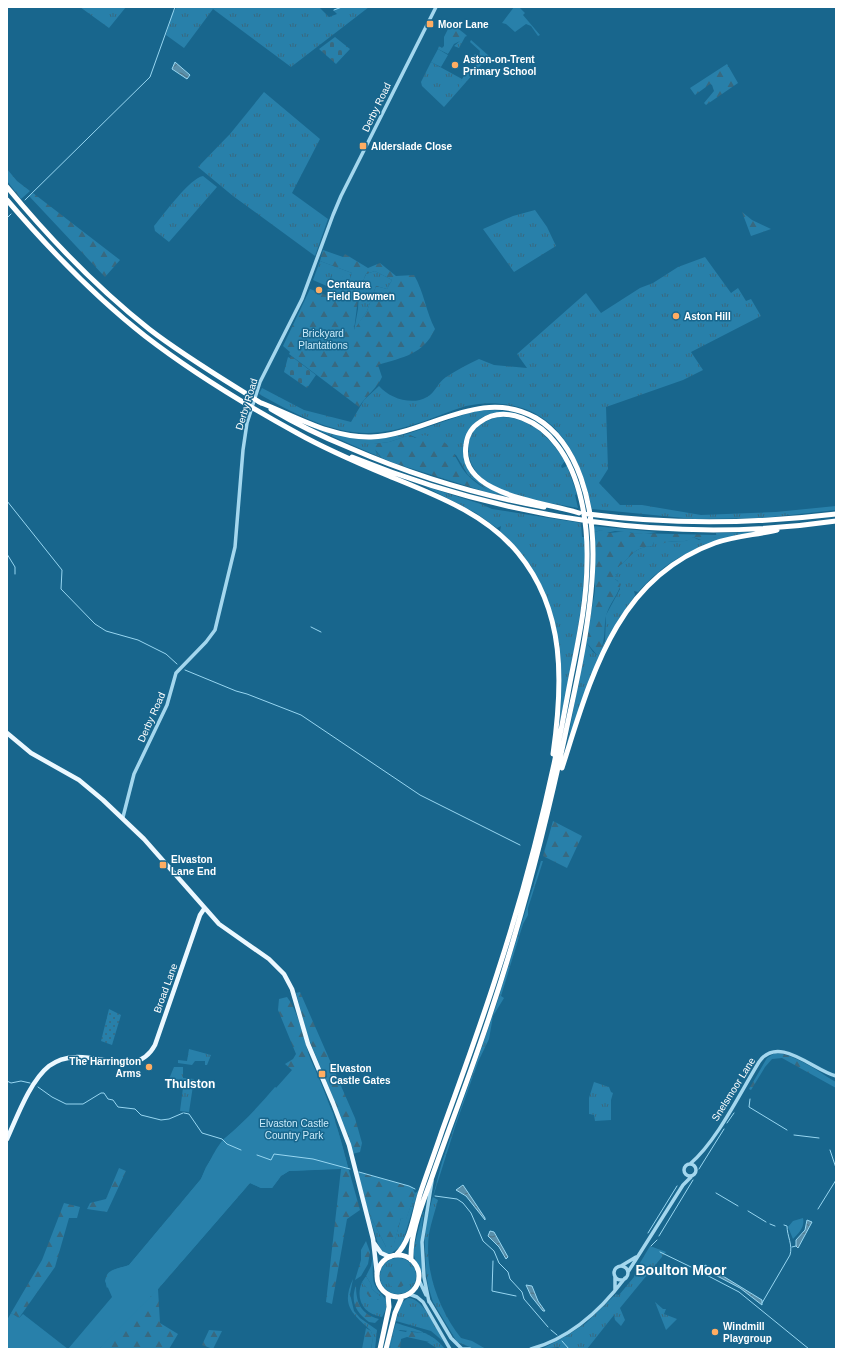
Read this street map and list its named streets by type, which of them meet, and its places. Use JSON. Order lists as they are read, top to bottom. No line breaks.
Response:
{"streets":{"main road":["Broad Lane"],"street":["Derby Road","Snelsmoor Lane"]},"districts":["Thulston","Boulton Moor"],"parks":["Brickyard Plantations","Elvaston Castle Country Park"],"places":{"transit":["Moor Lane","Alderslade Close","Elvaston Lane End","Elvaston Castle Gates"],"other":["Aston-on-Trent Primary School","Centaura Field Bowmen","Aston Hill","The Harrington Arms","Windmill Playgroup"]}}
